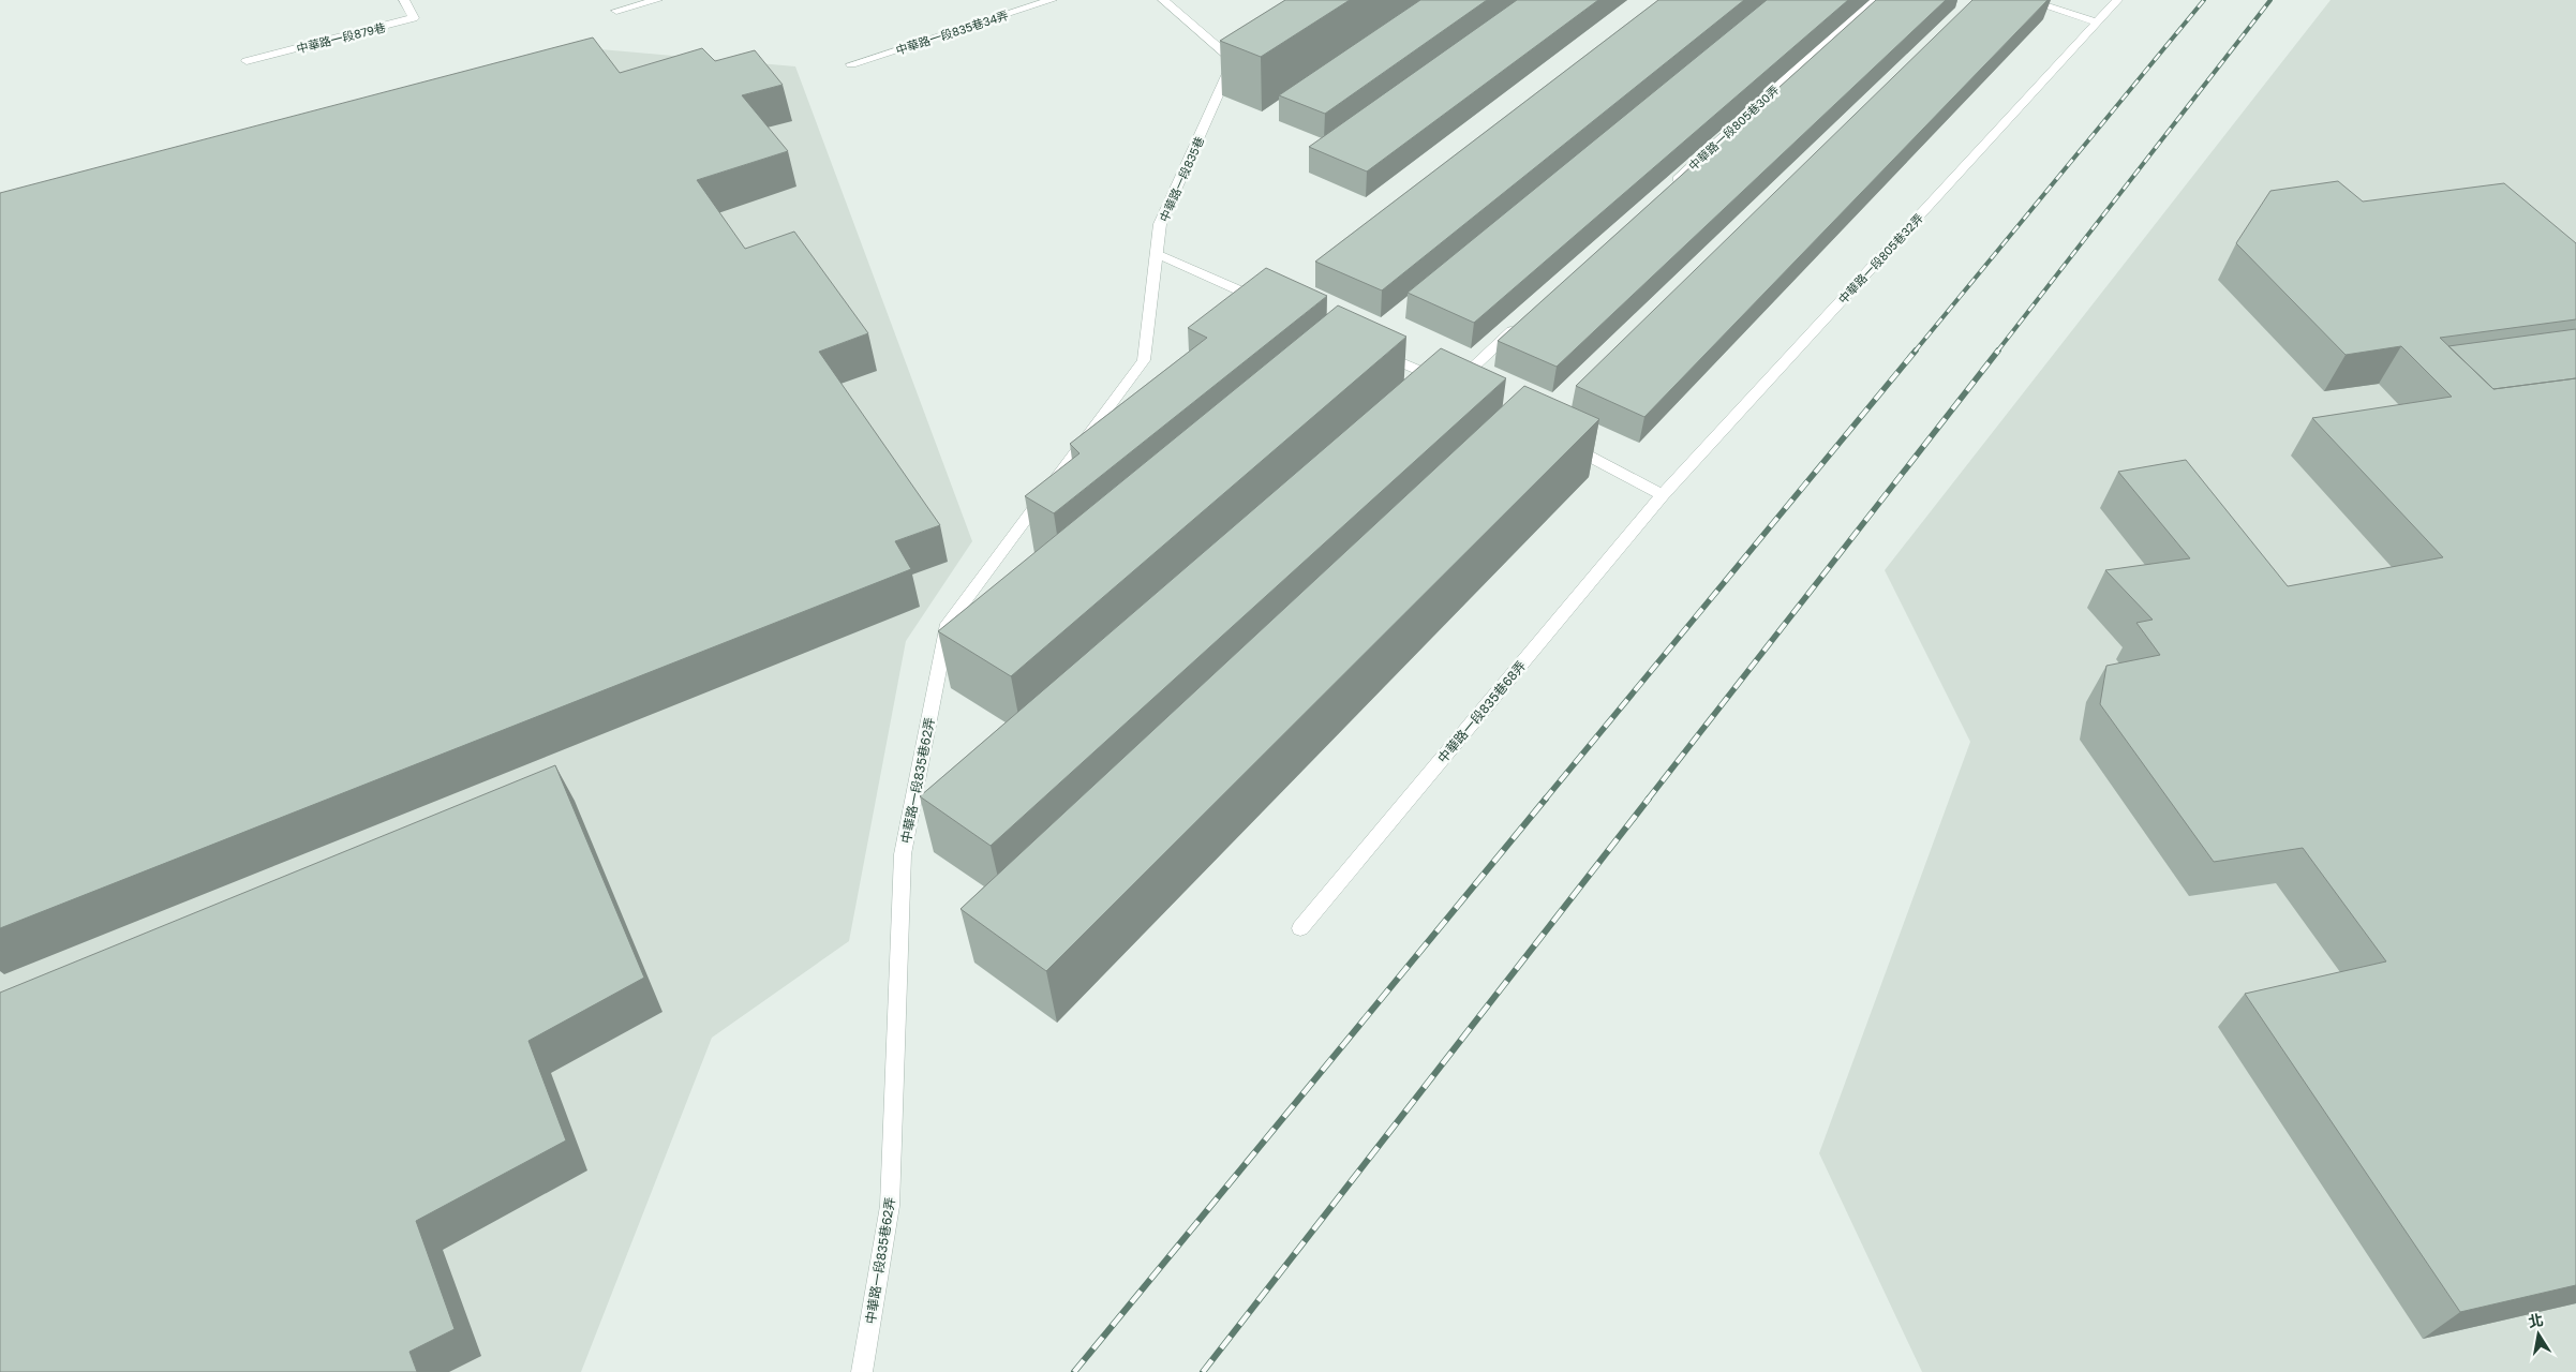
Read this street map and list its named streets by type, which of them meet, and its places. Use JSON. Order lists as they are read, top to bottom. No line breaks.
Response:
{"streets":{"street":["中華路一段835巷34弄","中華路一段879巷","中華路一段805巷30弄","中華路一段835巷","中華路一段805巷32弄","中華路一段835巷68弄","中華路一段835巷62弄"]},"crossings":[["中華路一段835巷","中華路一段835巷62弄"],["中華路一段805巷32弄","中華路一段835巷68弄"]],"north":"top"}
